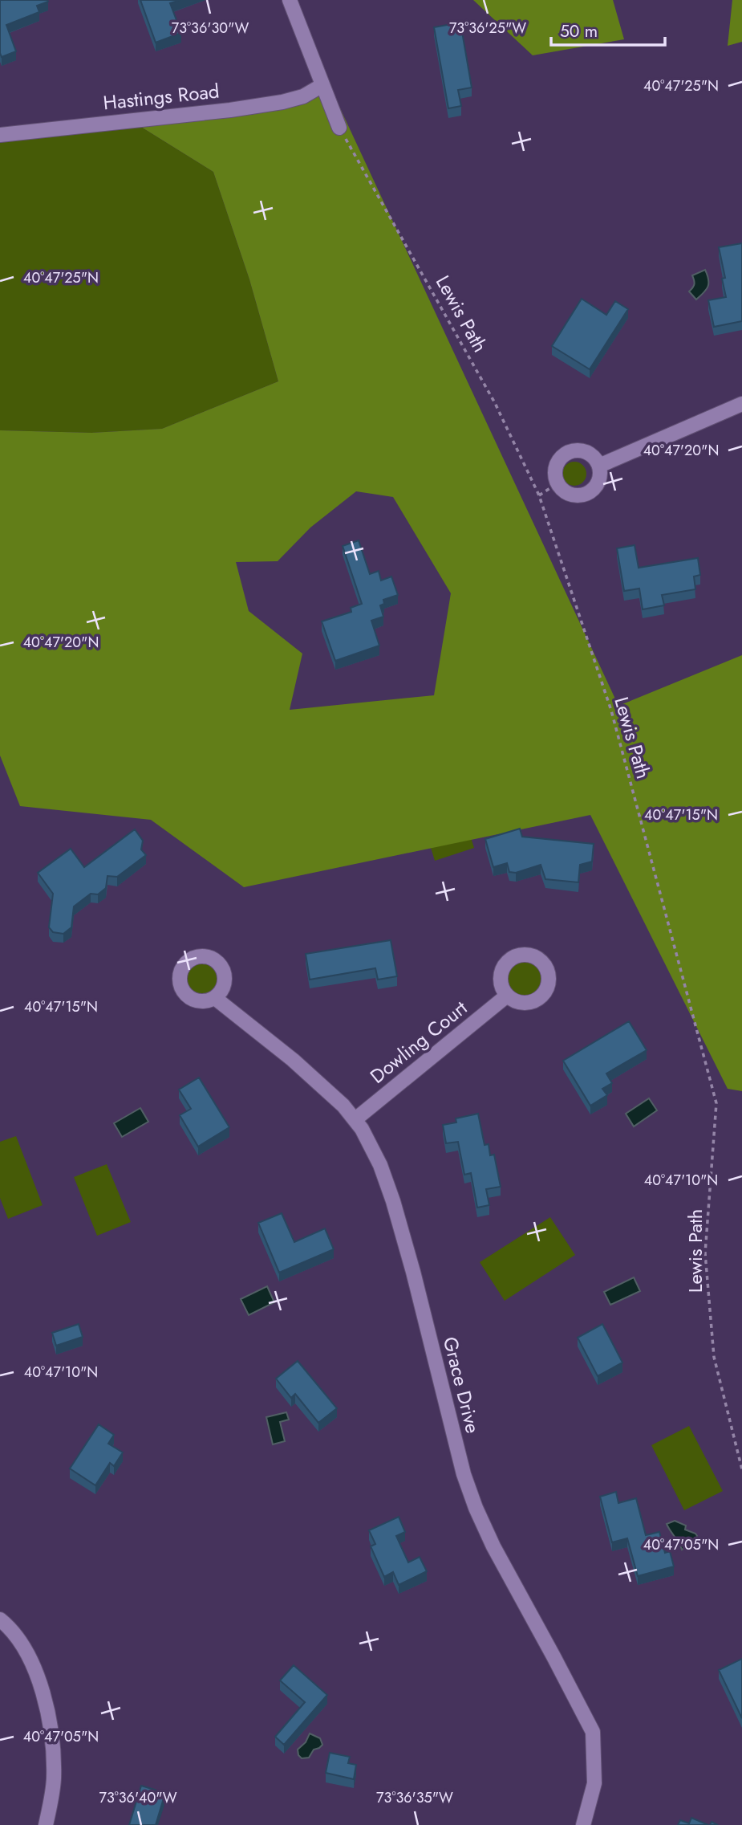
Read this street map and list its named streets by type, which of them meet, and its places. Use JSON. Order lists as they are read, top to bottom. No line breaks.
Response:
{"streets":{"street":["Hastings Road","Dowling Court","Grace Drive"],"path":["Lewis Path"]},"crossings":[["Dowling Court","Grace Drive"]],"scale_bar":"50 m","coordinates":["73°36'30\"W","73°36'25\"W","40°47'25\"N","40°47'20\"N","40°47'15\"N","40°47'10\"N","40°47'05\"N","73°36'40\"W","73°36'35\"W"]}
